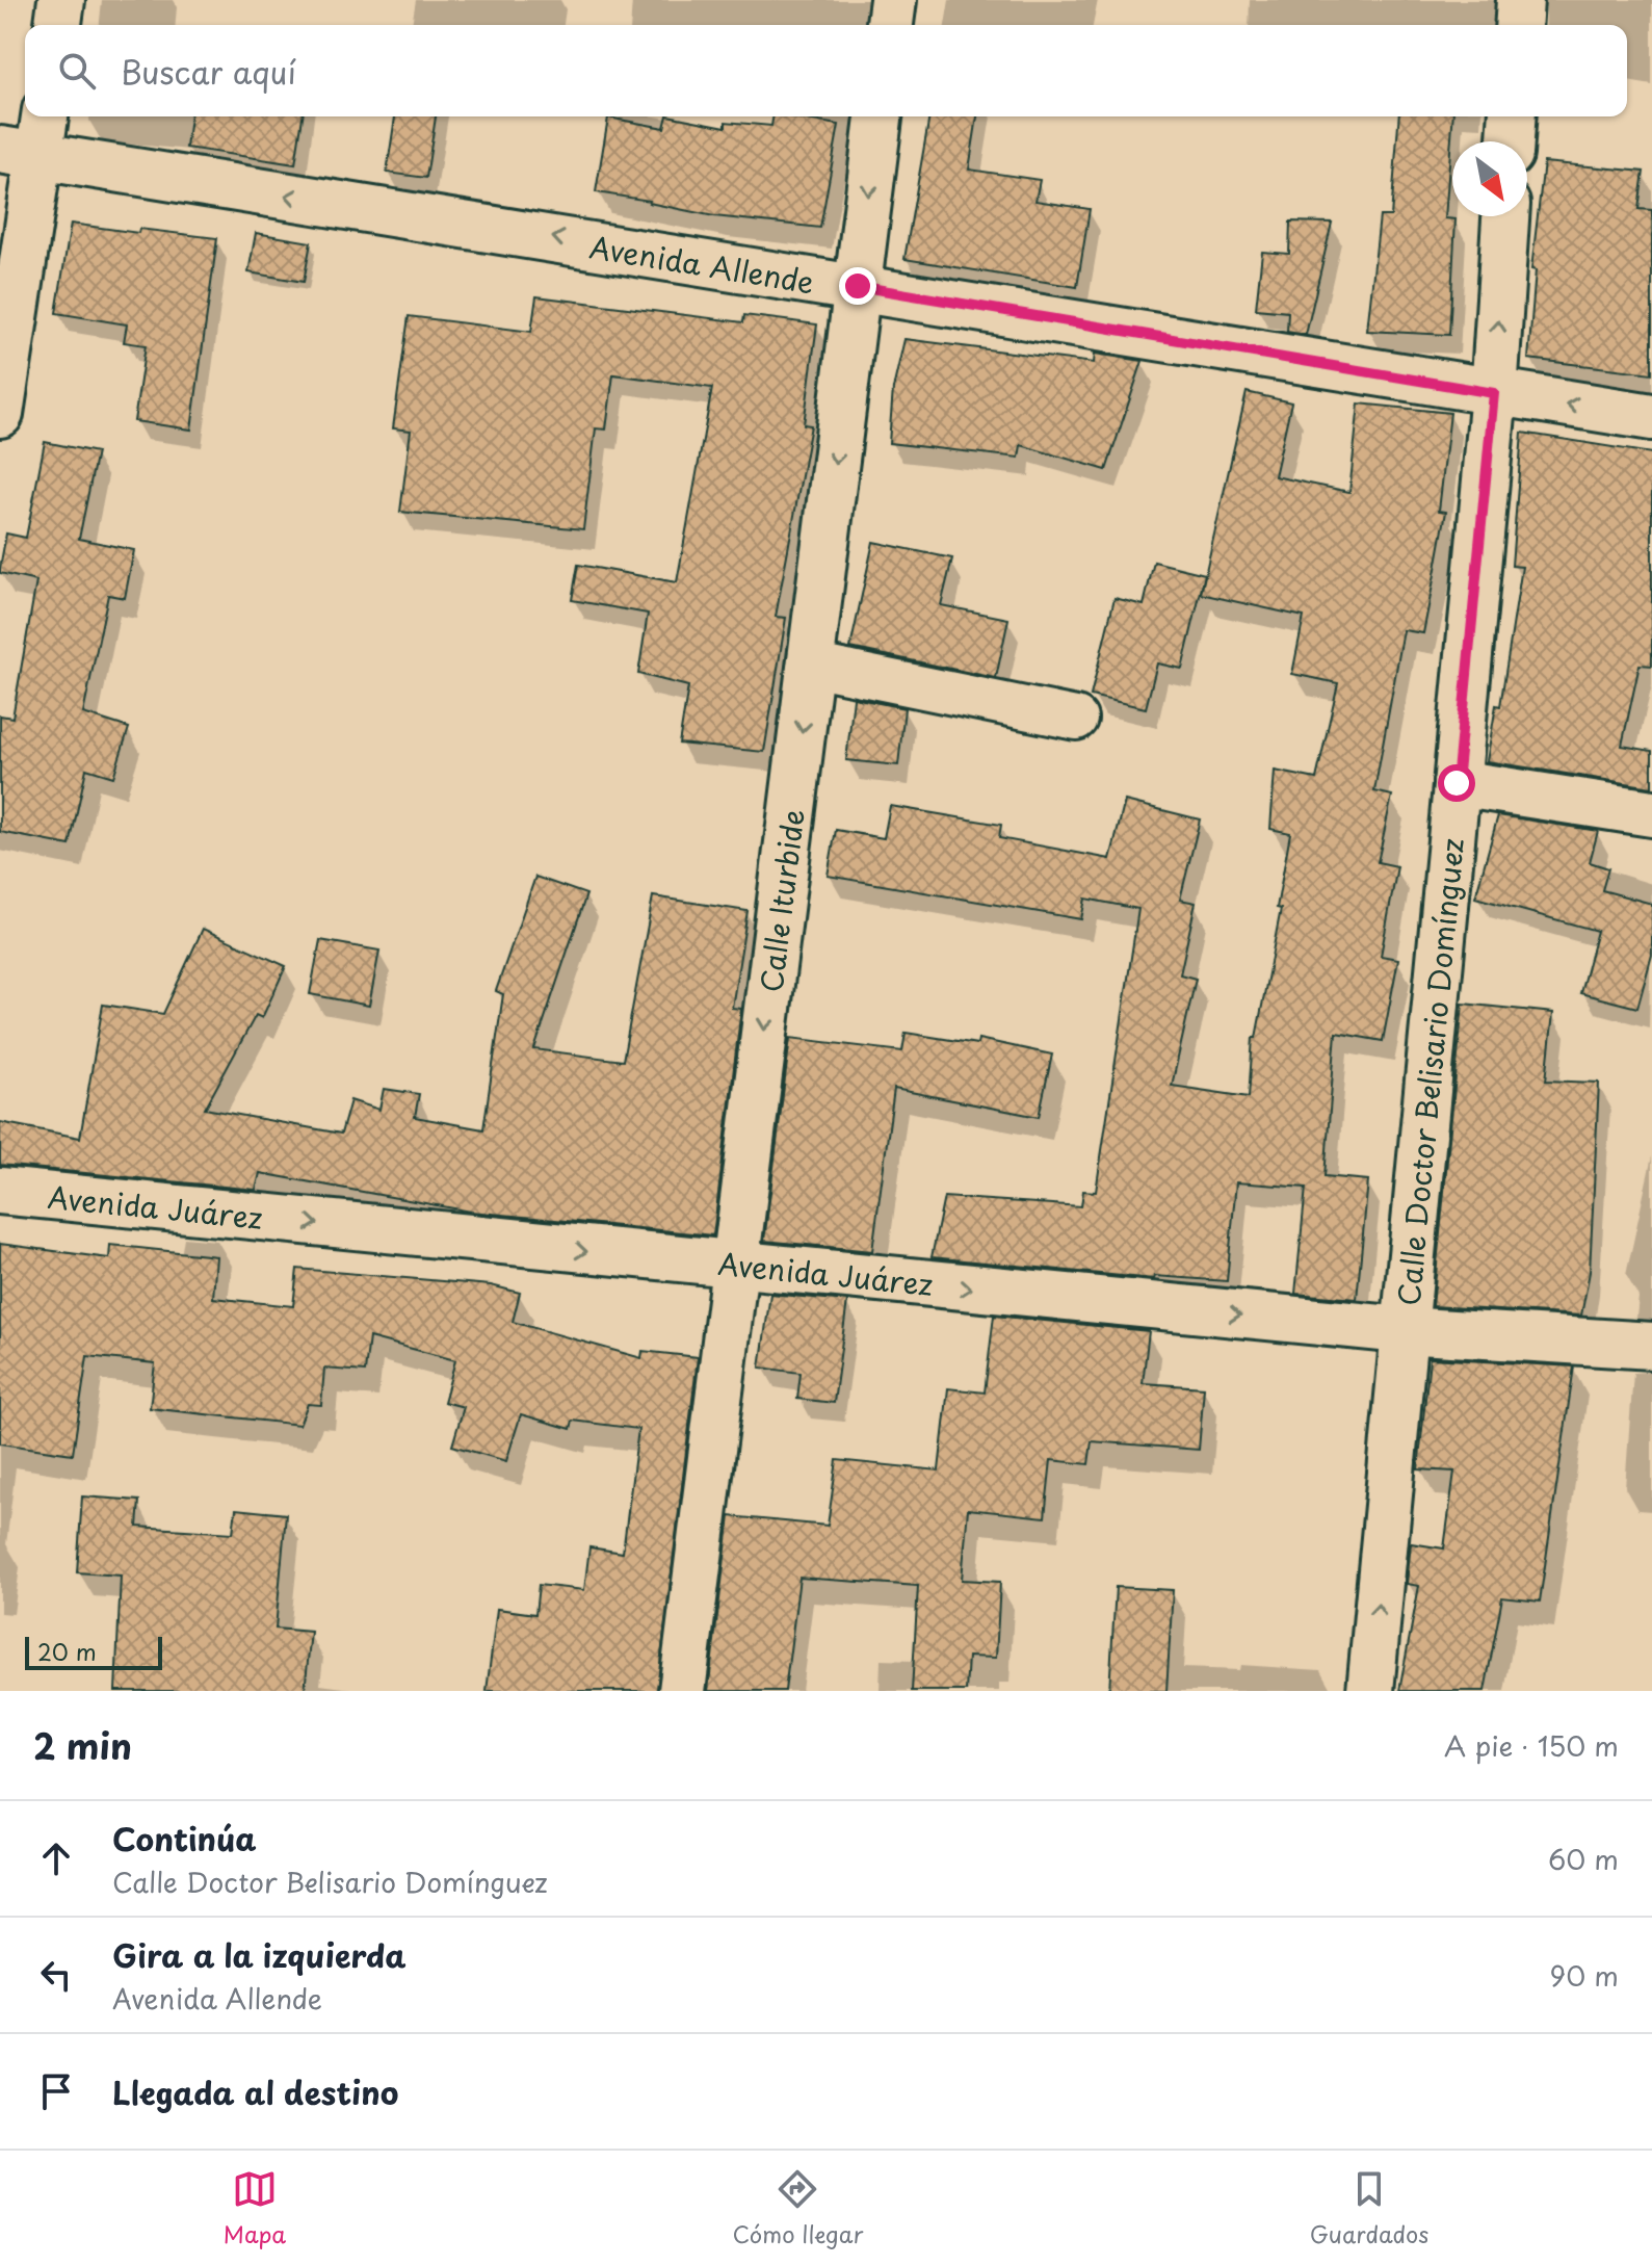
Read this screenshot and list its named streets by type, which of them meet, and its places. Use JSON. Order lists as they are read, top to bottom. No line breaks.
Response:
{"streets":{"street":["Avenida Allende","Calle Iturbide","Calle Doctor Belisario Domínguez","Avenida Juárez"]},"crossings":[["Avenida Allende","Calle Iturbide"],["Avenida Allende","Calle Doctor Belisario Domínguez"],["Calle Iturbide","Avenida Juárez"],["Calle Doctor Belisario Domínguez","Avenida Juárez"]],"one_way":["Avenida Allende","Calle Iturbide","Calle Doctor Belisario Domínguez","Avenida Juárez"],"scale_bar":"20 m","north":"bottom right","page":{"search":"Buscar aquí","scale":"20 m","heading":["2 min","A pie · 150 m"],"list":[["Continúa","Calle Doctor Belisario Domínguez","60 m"],["Gira a la izquierda","Avenida Allende","90 m"],"Llegada al destino"],"nav":["Mapa","Cómo llegar","Guardados"]}}
